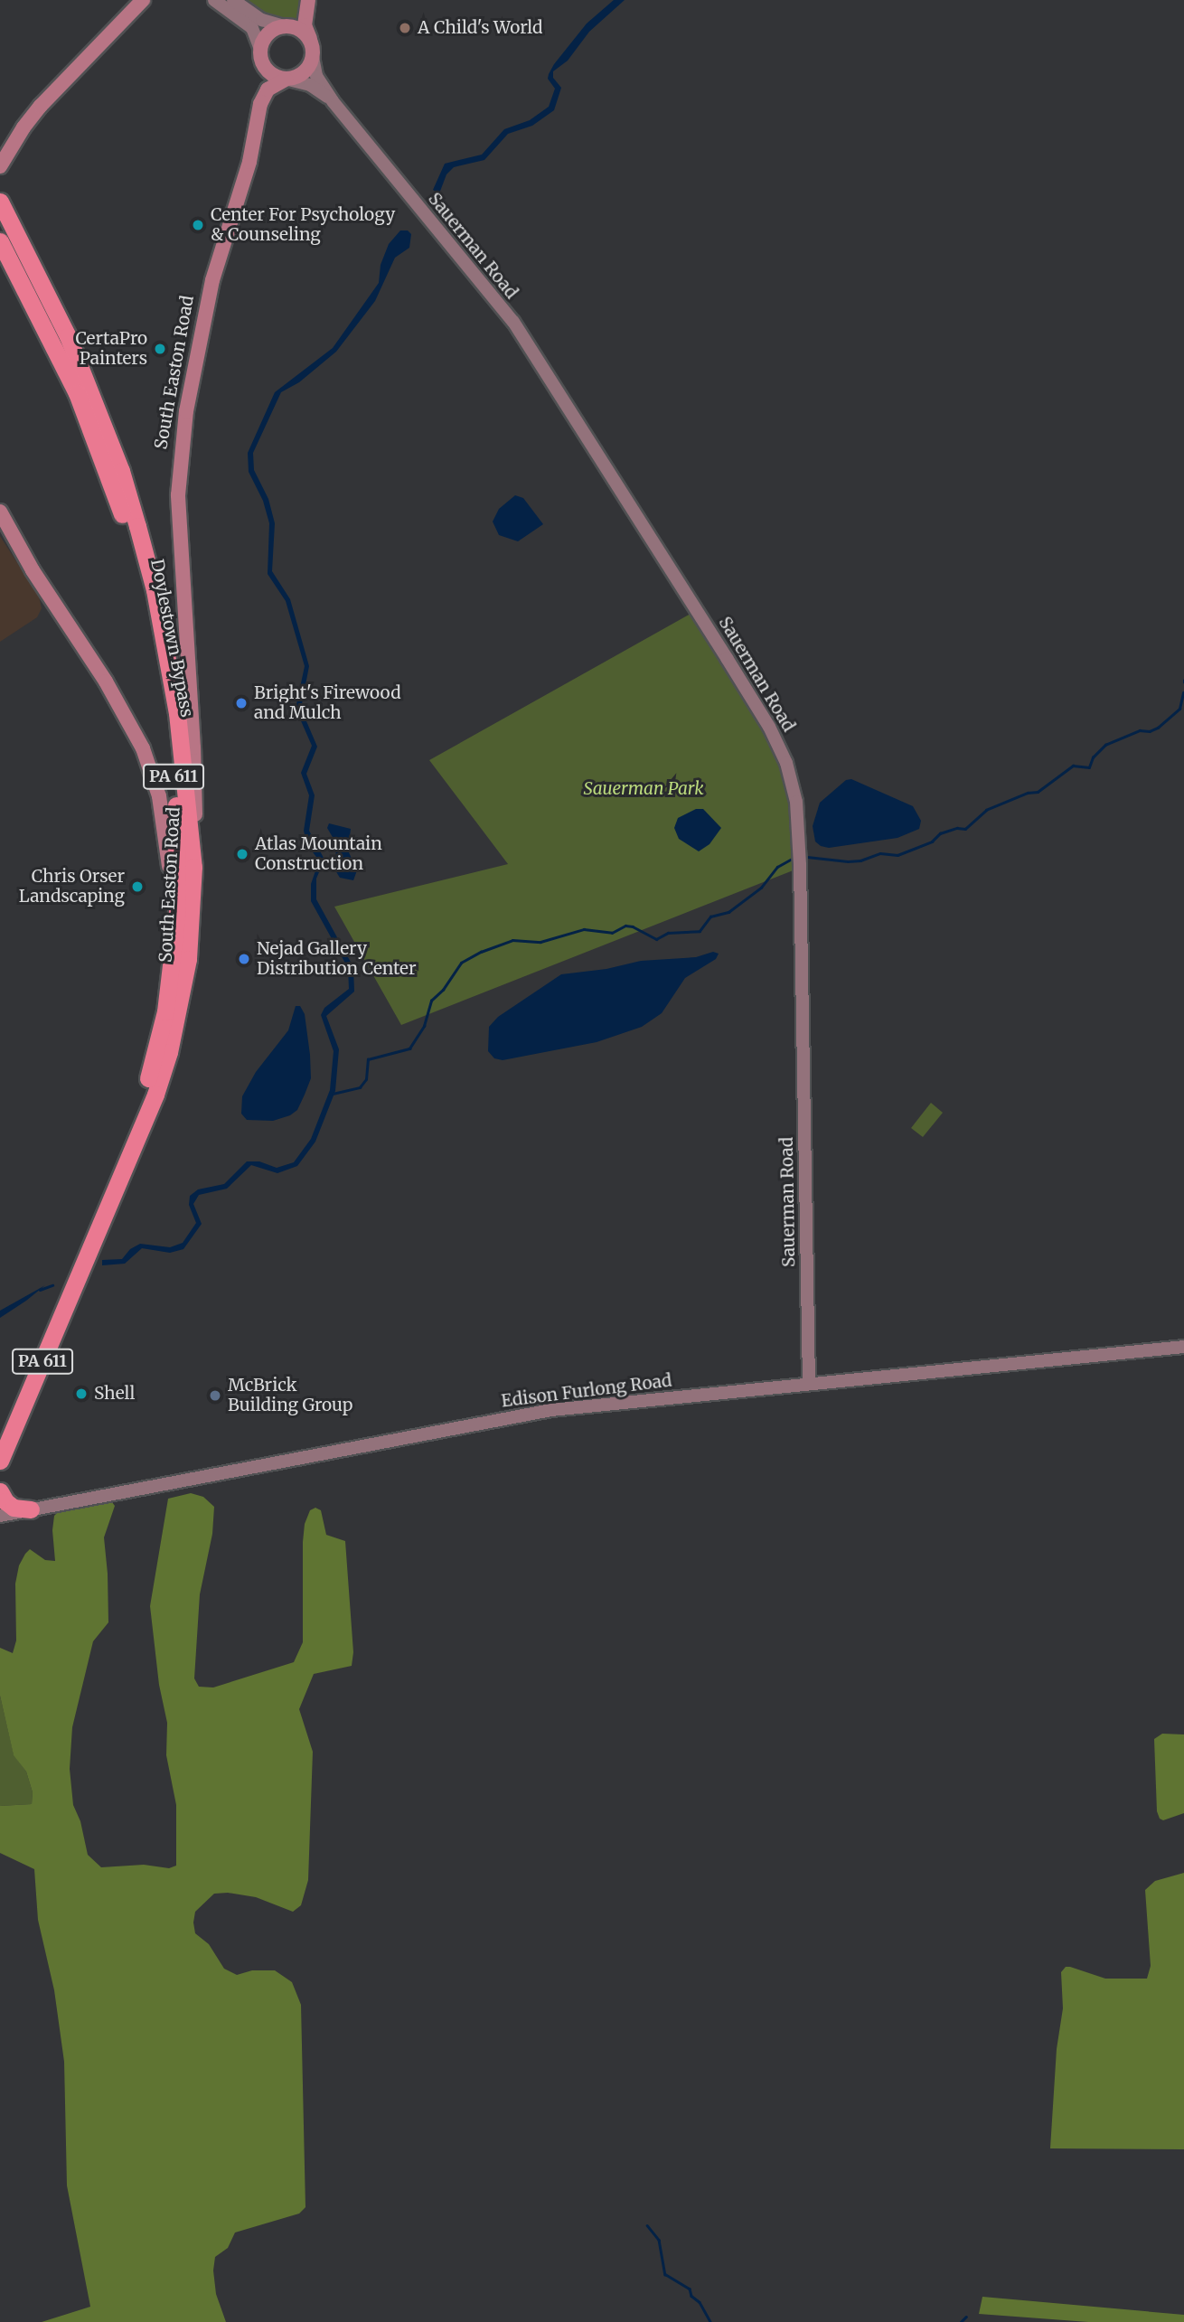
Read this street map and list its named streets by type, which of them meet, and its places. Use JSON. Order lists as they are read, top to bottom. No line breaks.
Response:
{"streets":{"highway":["South Easton Road","Doylestown Bypass","PA 611"],"main road":["Sauerman Road","Edison Furlong Road"]},"crossings":[["Sauerman Road","Edison Furlong Road"],["South Easton Road","Doylestown Bypass"]],"parks":["Sauerman Park"],"places":["A Child's World","Center For Psychology & Counseling","CertaPro Painters","Bright's Firewood and Mulch","Atlas Mountain Construction","Chris Orser Landscaping","Nejad Gallery Distribution Center","Shell","McBrick Building Group"]}
